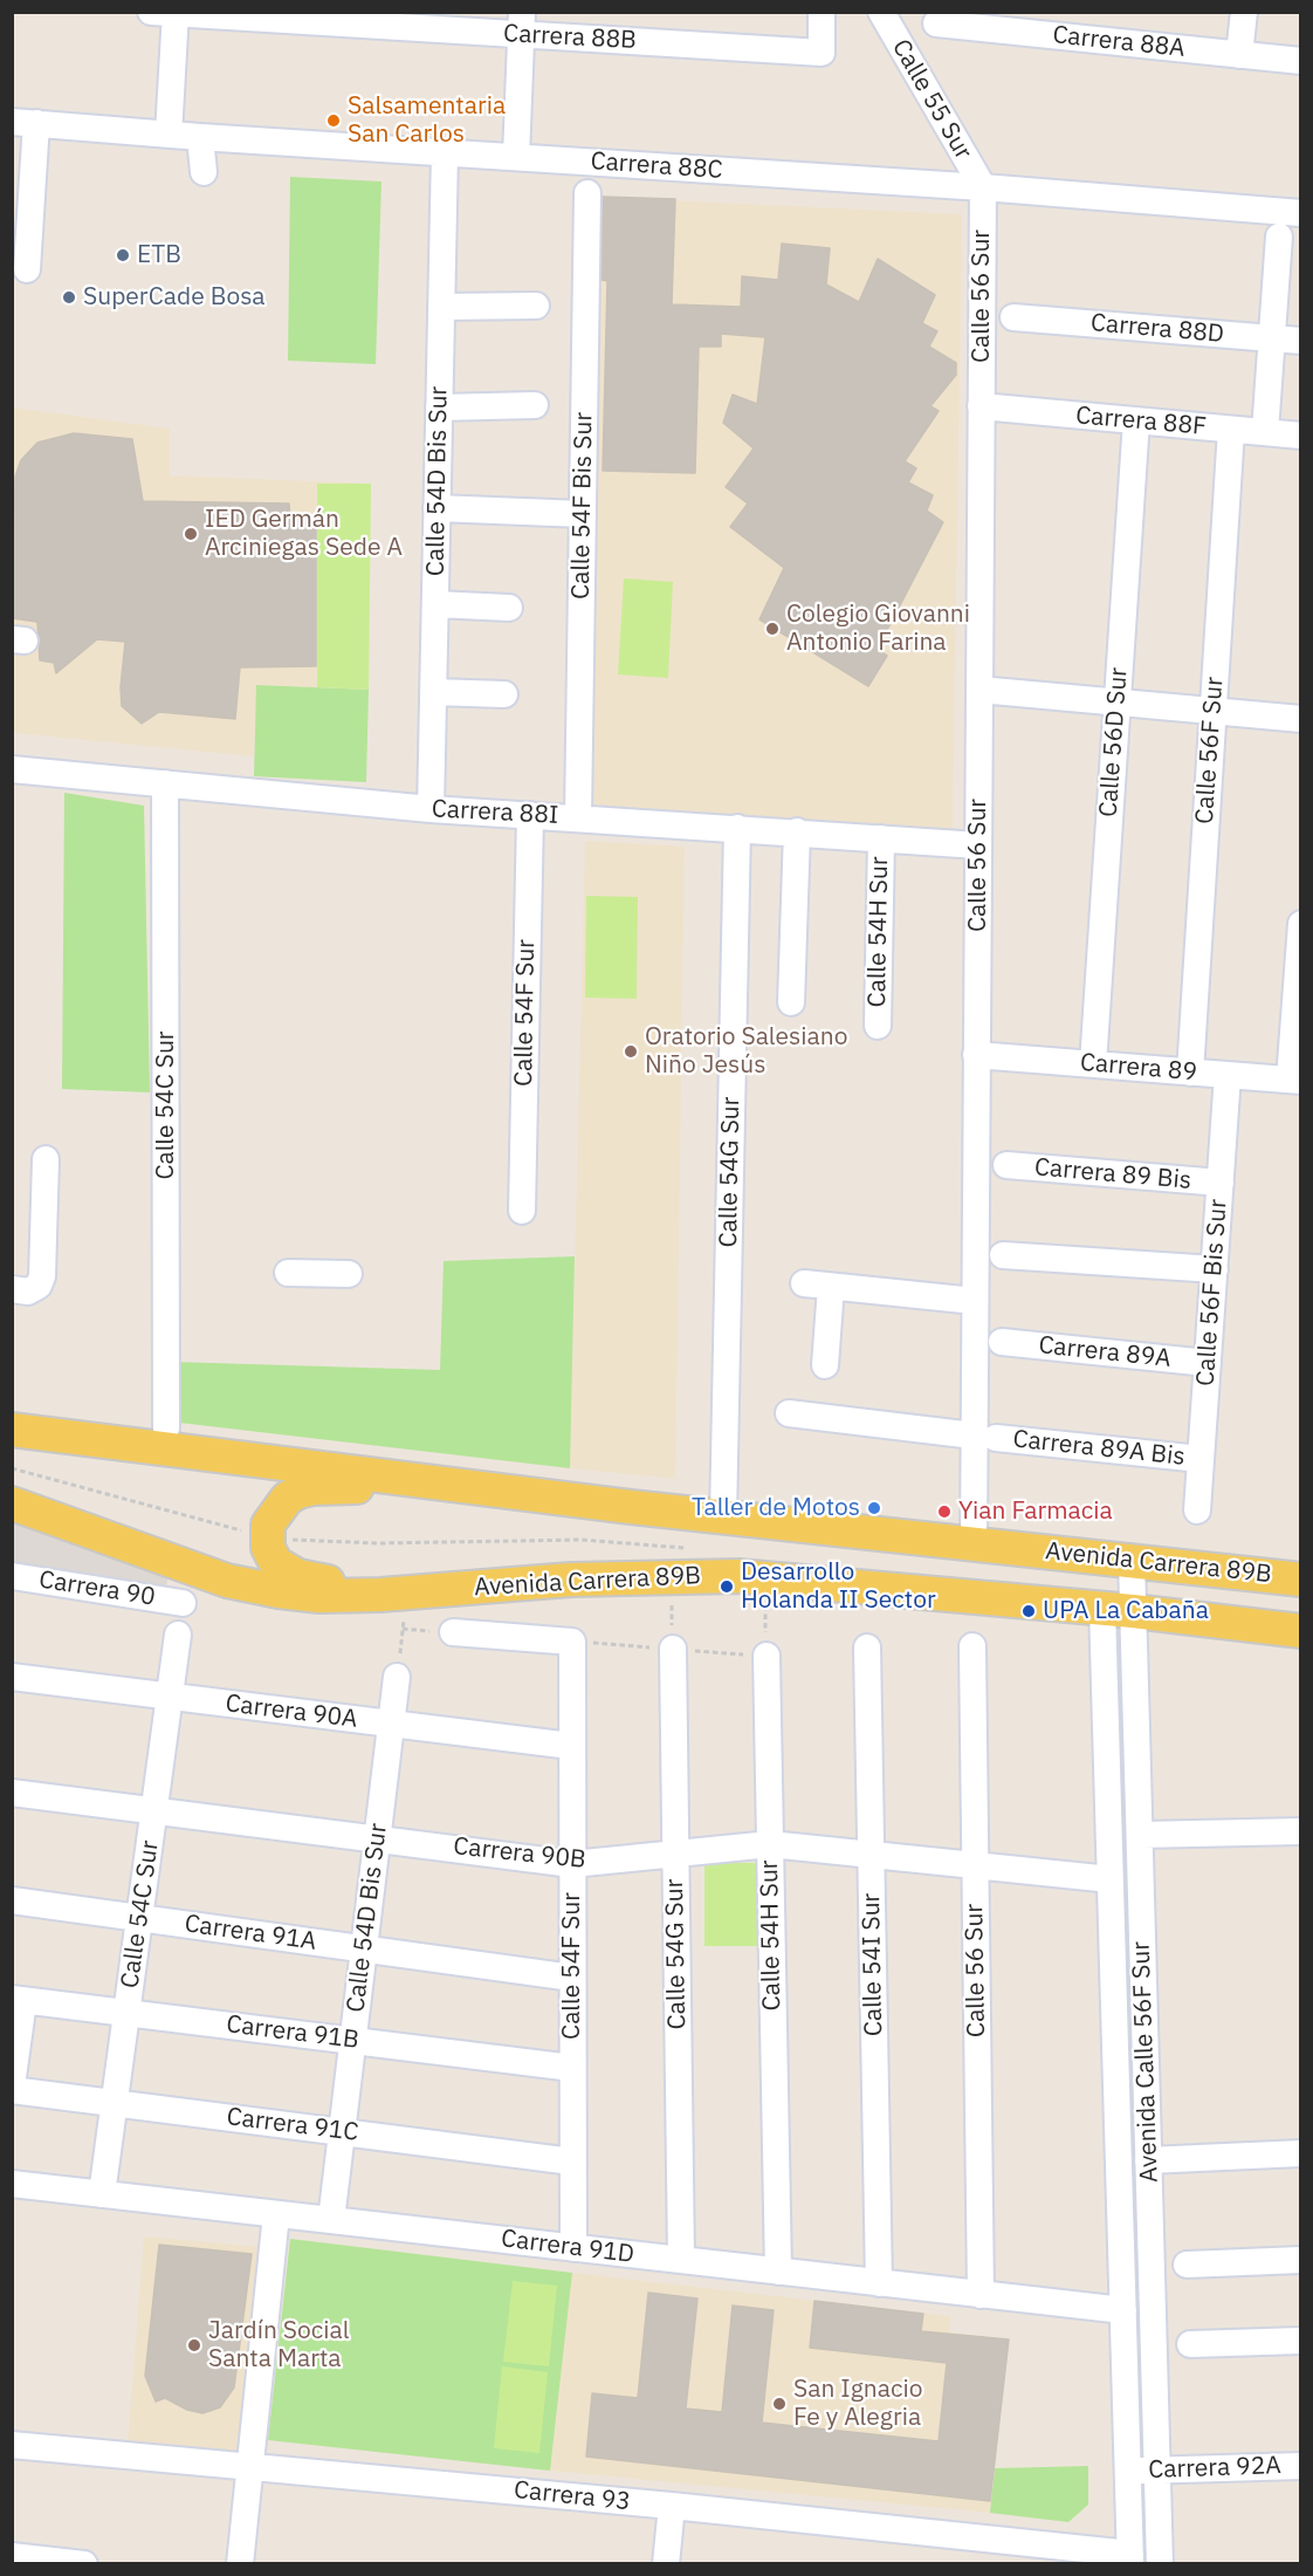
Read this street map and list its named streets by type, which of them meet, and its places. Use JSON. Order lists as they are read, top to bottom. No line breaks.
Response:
{"streets":{"main road":["Avenida Carrera 89B"],"street":["Carrera 88B","Carrera 88A","Calle 55 Sur","Carrera 88C","Calle 56 Sur","Carrera 88D","Carrera 88F","Calle 54D Bis Sur","Calle 54F Bis Sur","Calle 56D Sur","Calle 56F Sur","Carrera 88I","Calle 54H Sur","Calle 54F Sur","Carrera 89","Calle 54C Sur","Calle 54G Sur","Carrera 89 Bis","Calle 56F Bis Sur","Carrera 89A","Carrera 89A Bis","Carrera 90","Carrera 90A","Carrera 90B","Carrera 91A","Calle 54I Sur","Carrera 91B","Avenida Calle 56F Sur","Carrera 91C","Carrera 91D","Carrera 92A","Carrera 93"]},"crossings":[["Calle 55 Sur","Carrera 88C"],["Calle 55 Sur","Calle 56 Sur"],["Carrera 88C","Calle 56 Sur"],["Carrera 88C","Calle 54D Bis Sur"],["Calle 56 Sur","Carrera 88F"],["Calle 56 Sur","Carrera 88I"],["Calle 56 Sur","Carrera 89"],["Calle 56 Sur","Carrera 89A Bis"],["Calle 56 Sur","Avenida Carrera 89B"],["Calle 56 Sur","Carrera 90B"],["Calle 56 Sur","Carrera 91D"],["Carrera 88F","Calle 56D Sur"],["Carrera 88F","Calle 56F Sur"],["Calle 54D Bis Sur","Carrera 88I"],["Calle 54D Bis Sur","Carrera 90A"],["Calle 54D Bis Sur","Carrera 90B"],["Calle 54D Bis Sur","Carrera 91A"],["Calle 54D Bis Sur","Carrera 91B"],["Calle 54D Bis Sur","Carrera 91C"],["Calle 54D Bis Sur","Carrera 91D"],["Calle 54F Bis Sur","Carrera 88I"],["Calle 56D Sur","Carrera 89"],["Calle 56F Sur","Carrera 89"],["Carrera 88I","Calle 54H Sur"],["Carrera 88I","Calle 54F Sur"],["Carrera 88I","Calle 54C Sur"],["Carrera 88I","Calle 54G Sur"],["Calle 54H Sur","Carrera 90B"],["Calle 54H Sur","Carrera 91D"],["Calle 54F Sur","Carrera 90A"],["Calle 54F Sur","Carrera 90B"],["Calle 54F Sur","Carrera 91A"],["Calle 54F Sur","Carrera 91B"],["Calle 54F Sur","Carrera 91C"],["Calle 54F Sur","Carrera 91D"],["Carrera 89","Calle 56F Bis Sur"],["Calle 54C Sur","Carrera 90A"],["Calle 54C Sur","Carrera 90B"],["Calle 54C Sur","Carrera 91A"],["Calle 54C Sur","Carrera 91B"],["Calle 54C Sur","Carrera 91C"],["Calle 54C Sur","Carrera 91D"],["Calle 54G Sur","Avenida Carrera 89B"],["Calle 54G Sur","Carrera 90B"],["Calle 54G Sur","Carrera 91D"],["Carrera 89 Bis","Calle 56F Bis Sur"],["Calle 56F Bis Sur","Carrera 89A"],["Calle 56F Bis Sur","Carrera 89A Bis"],["Avenida Carrera 89B","Avenida Calle 56F Sur"],["Carrera 90B","Calle 54I Sur"],["Carrera 90B","Avenida Calle 56F Sur"],["Calle 54I Sur","Carrera 91D"],["Avenida Calle 56F Sur","Carrera 91D"],["Avenida Calle 56F Sur","Carrera 92A"],["Avenida Calle 56F Sur","Carrera 93"]],"places":["Salsamentaria San Carlos","ETB","SuperCade Bosa","IED Germán Arciniegas Sede A","Colegio Giovanni Antonio Farina","Oratorio Salesiano Niño Jesús","Taller de Motos","Yian Farmacia","Desarrollo Holanda II Sector","UPA La Cabaña","Jardín Social Santa Marta","San Ignacio Fe y Alegria"]}
